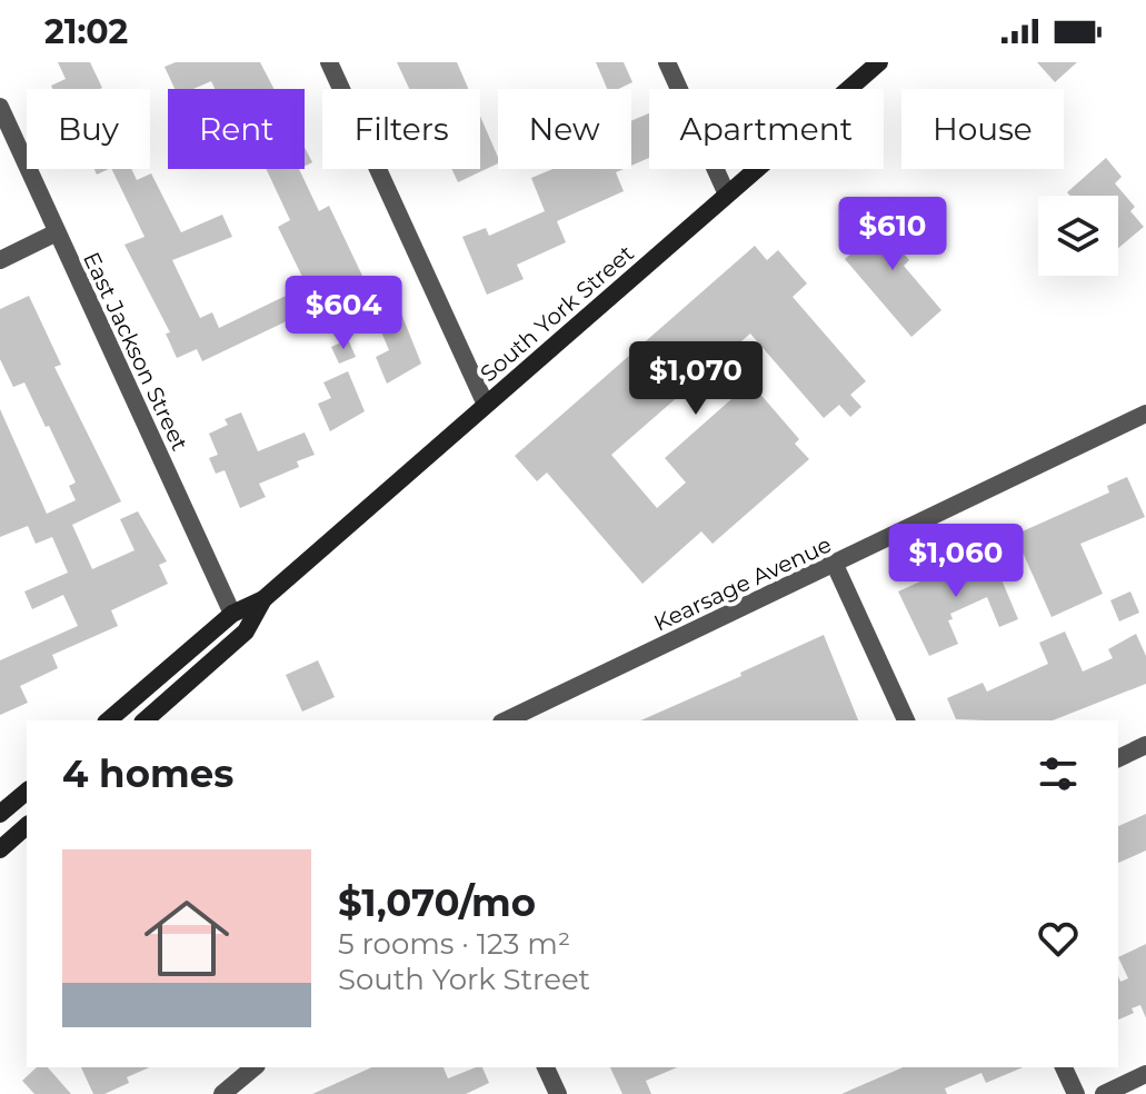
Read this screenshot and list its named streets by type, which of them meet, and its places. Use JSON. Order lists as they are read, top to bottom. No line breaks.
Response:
{"streets":{"main road":["South York Street"],"street":["East Jackson Street","Kearsage Avenue"]},"crossings":[["South York Street","East Jackson Street"]],"page":{"status":"21:02","chip":["Buy","Rent","Filters","New","Apartment","House"],"price":["$610","$604","$1,070","$1,060"],"heading":"4 homes","list":[{"name":"$1,070/mo","note":"5 rooms · 123 m² · South York Street"}]}}
